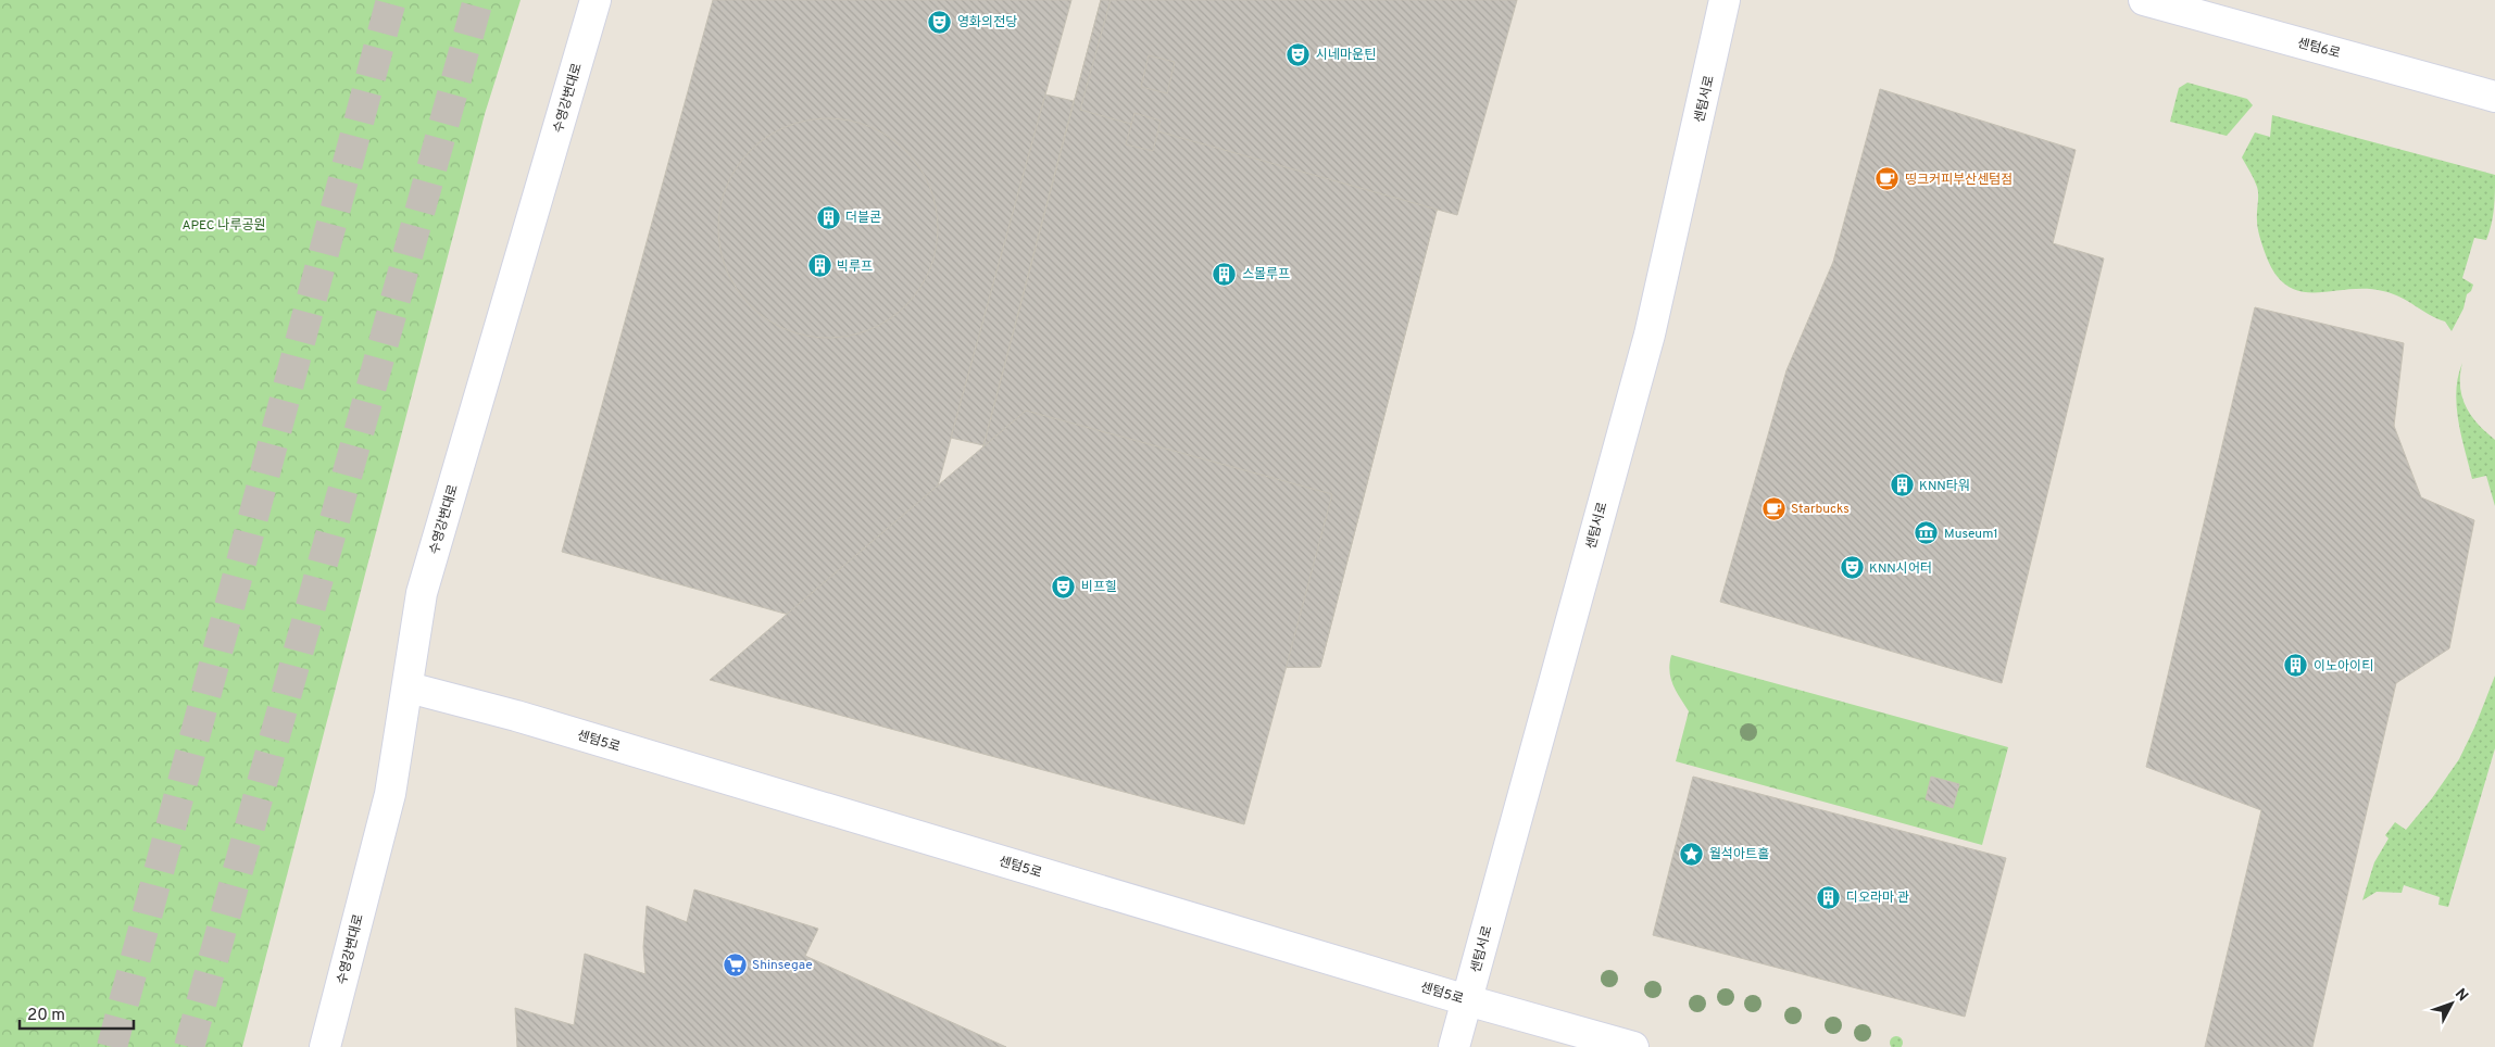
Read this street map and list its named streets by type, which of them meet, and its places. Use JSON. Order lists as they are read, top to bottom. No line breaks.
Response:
{"streets":{"street":["센텀6로","수영강변대로","센텀서로","센텀5로"]},"crossings":[["수영강변대로","센텀5로"],["센텀서로","센텀5로"]],"parks":["APEC 나루공원"],"places":{"theatre":["영화의전당","시네마운틴","KNN시어터","비프힐"],"cafe":["띵크커피부산센텀점","Starbucks"],"building":["더블콘","빅루프","스몰루프","KNN타워","이노아이티","디오라마 관"],"museum":["Museum1"],"place":["월석아트홀"],"supermarket":["Shinsegae"]},"scale_bar":"20 m","north":"top right"}
